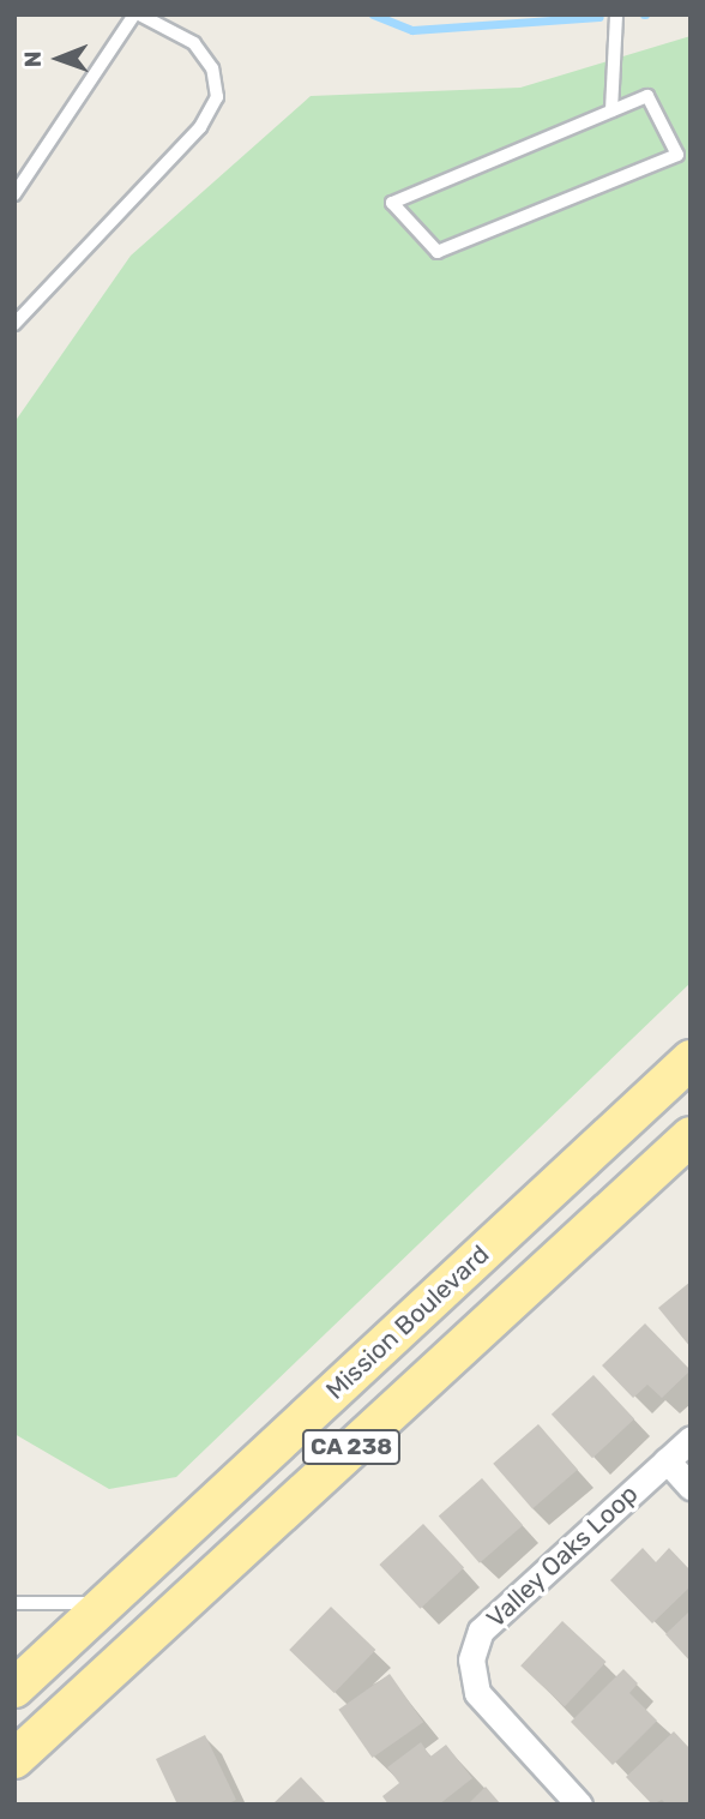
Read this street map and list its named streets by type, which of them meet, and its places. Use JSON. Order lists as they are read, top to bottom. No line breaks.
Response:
{"streets":{"main road":["Mission Boulevard","CA 238"],"street":["Valley Oaks Loop"]},"north":"left"}
